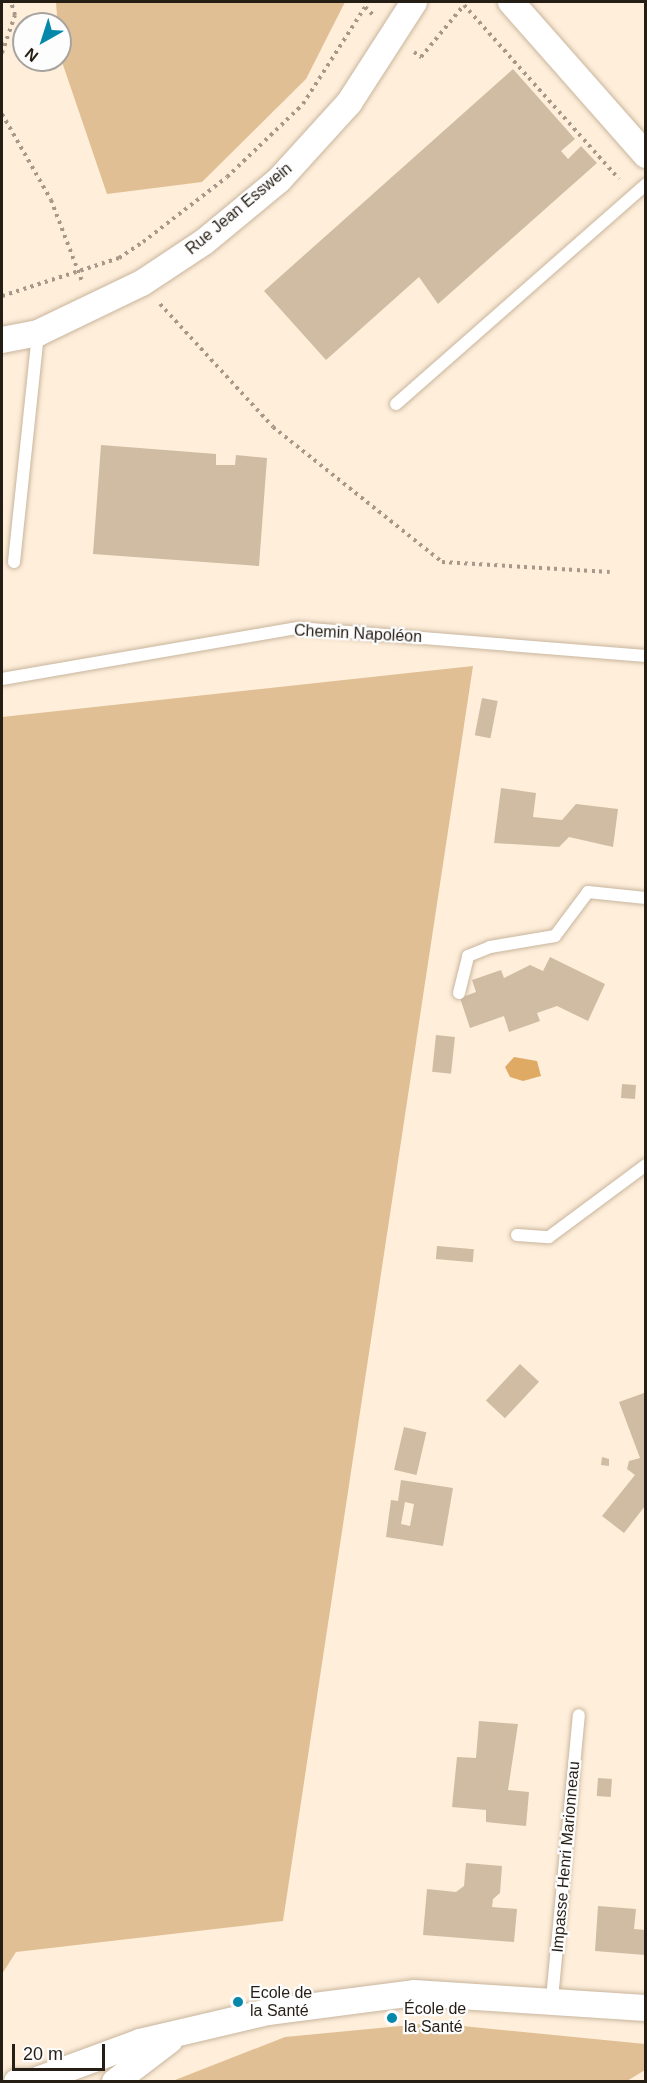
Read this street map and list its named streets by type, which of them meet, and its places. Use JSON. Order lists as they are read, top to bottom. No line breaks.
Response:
{"streets":{"street":["Rue Jean Esswein"],"lane":["Chemin Napoléon","Impasse Henri Marionneau"]},"places":["Ecole de la Santé","École de la Santé"],"scale_bar":"20 m","north":"bottom left"}
